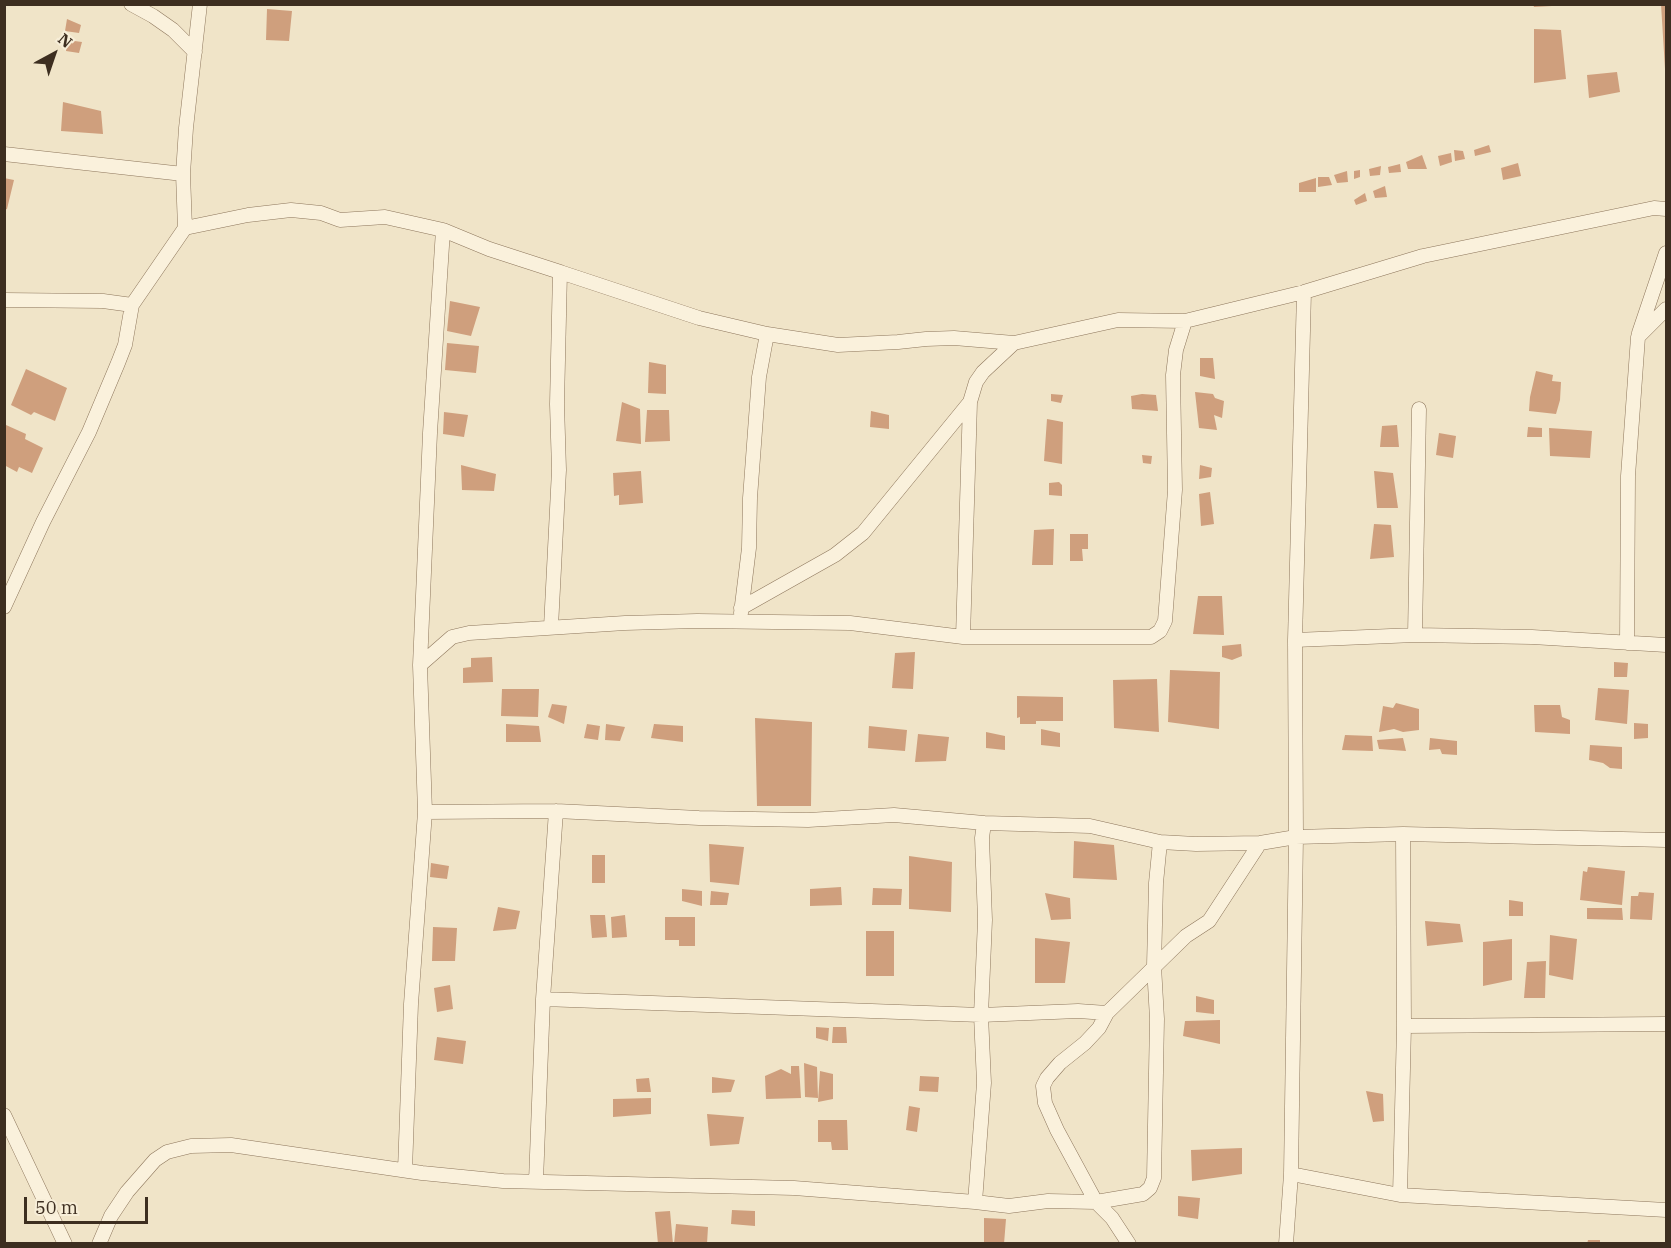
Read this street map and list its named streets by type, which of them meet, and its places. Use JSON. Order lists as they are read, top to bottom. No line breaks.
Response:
{"scale_bar":"50 m","north":"top right"}
